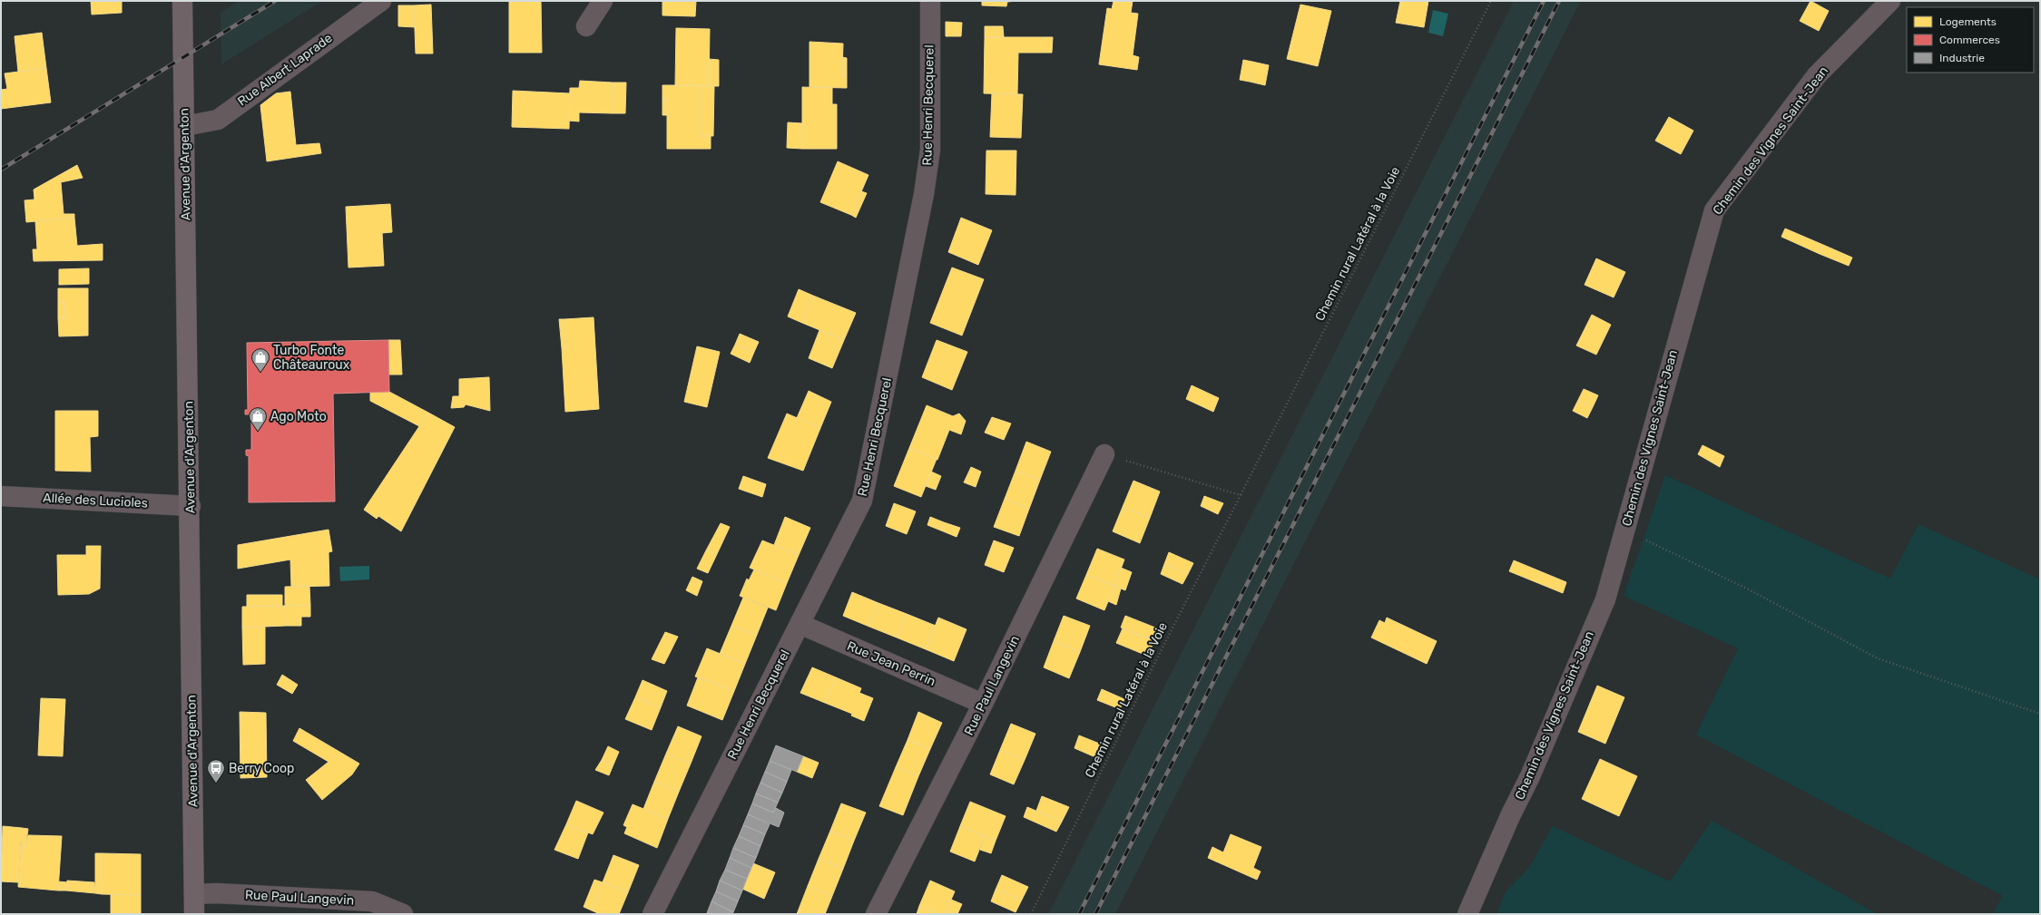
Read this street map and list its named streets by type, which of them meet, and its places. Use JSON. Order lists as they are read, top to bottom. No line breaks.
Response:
{"streets":{"main road":["Avenue d'Argenton"],"street":["Rue Albert Laprade","Rue Henri Becquerel","Chemin des Vignes Saint-Jean","Allée des Lucioles","Rue Jean Perrin","Rue Paul Langevin"],"path":["Chemin rural Latéral à la Voie"]},"crossings":[["Rue Albert Laprade","Avenue d'Argenton"],["Rue Henri Becquerel","Rue Jean Perrin"],["Avenue d'Argenton","Allée des Lucioles"],["Avenue d'Argenton","Rue Paul Langevin"],["Rue Jean Perrin","Rue Paul Langevin"]],"places":{"shop":["Turbo Fonte Châteauroux","Ago Moto"],"bus stop":["Berry Coop"]},"legend":["Logements","Commerces","Industrie"]}
